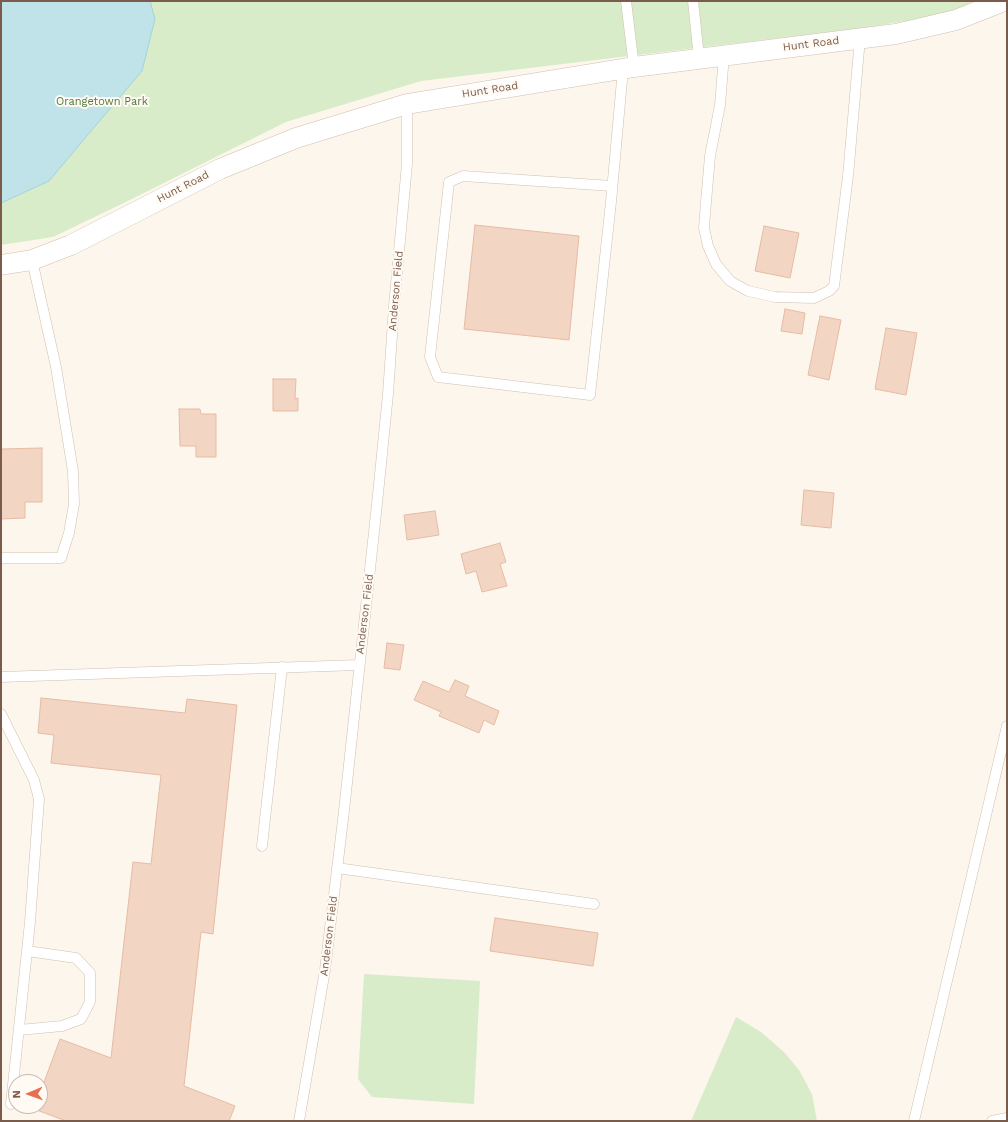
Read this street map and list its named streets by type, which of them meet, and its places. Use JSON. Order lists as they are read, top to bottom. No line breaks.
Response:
{"streets":{"street":["Hunt Road"],"lane":["Anderson Field"]},"crossings":[["Hunt Road","Anderson Field"]],"parks":["Orangetown Park"],"north":"left"}
